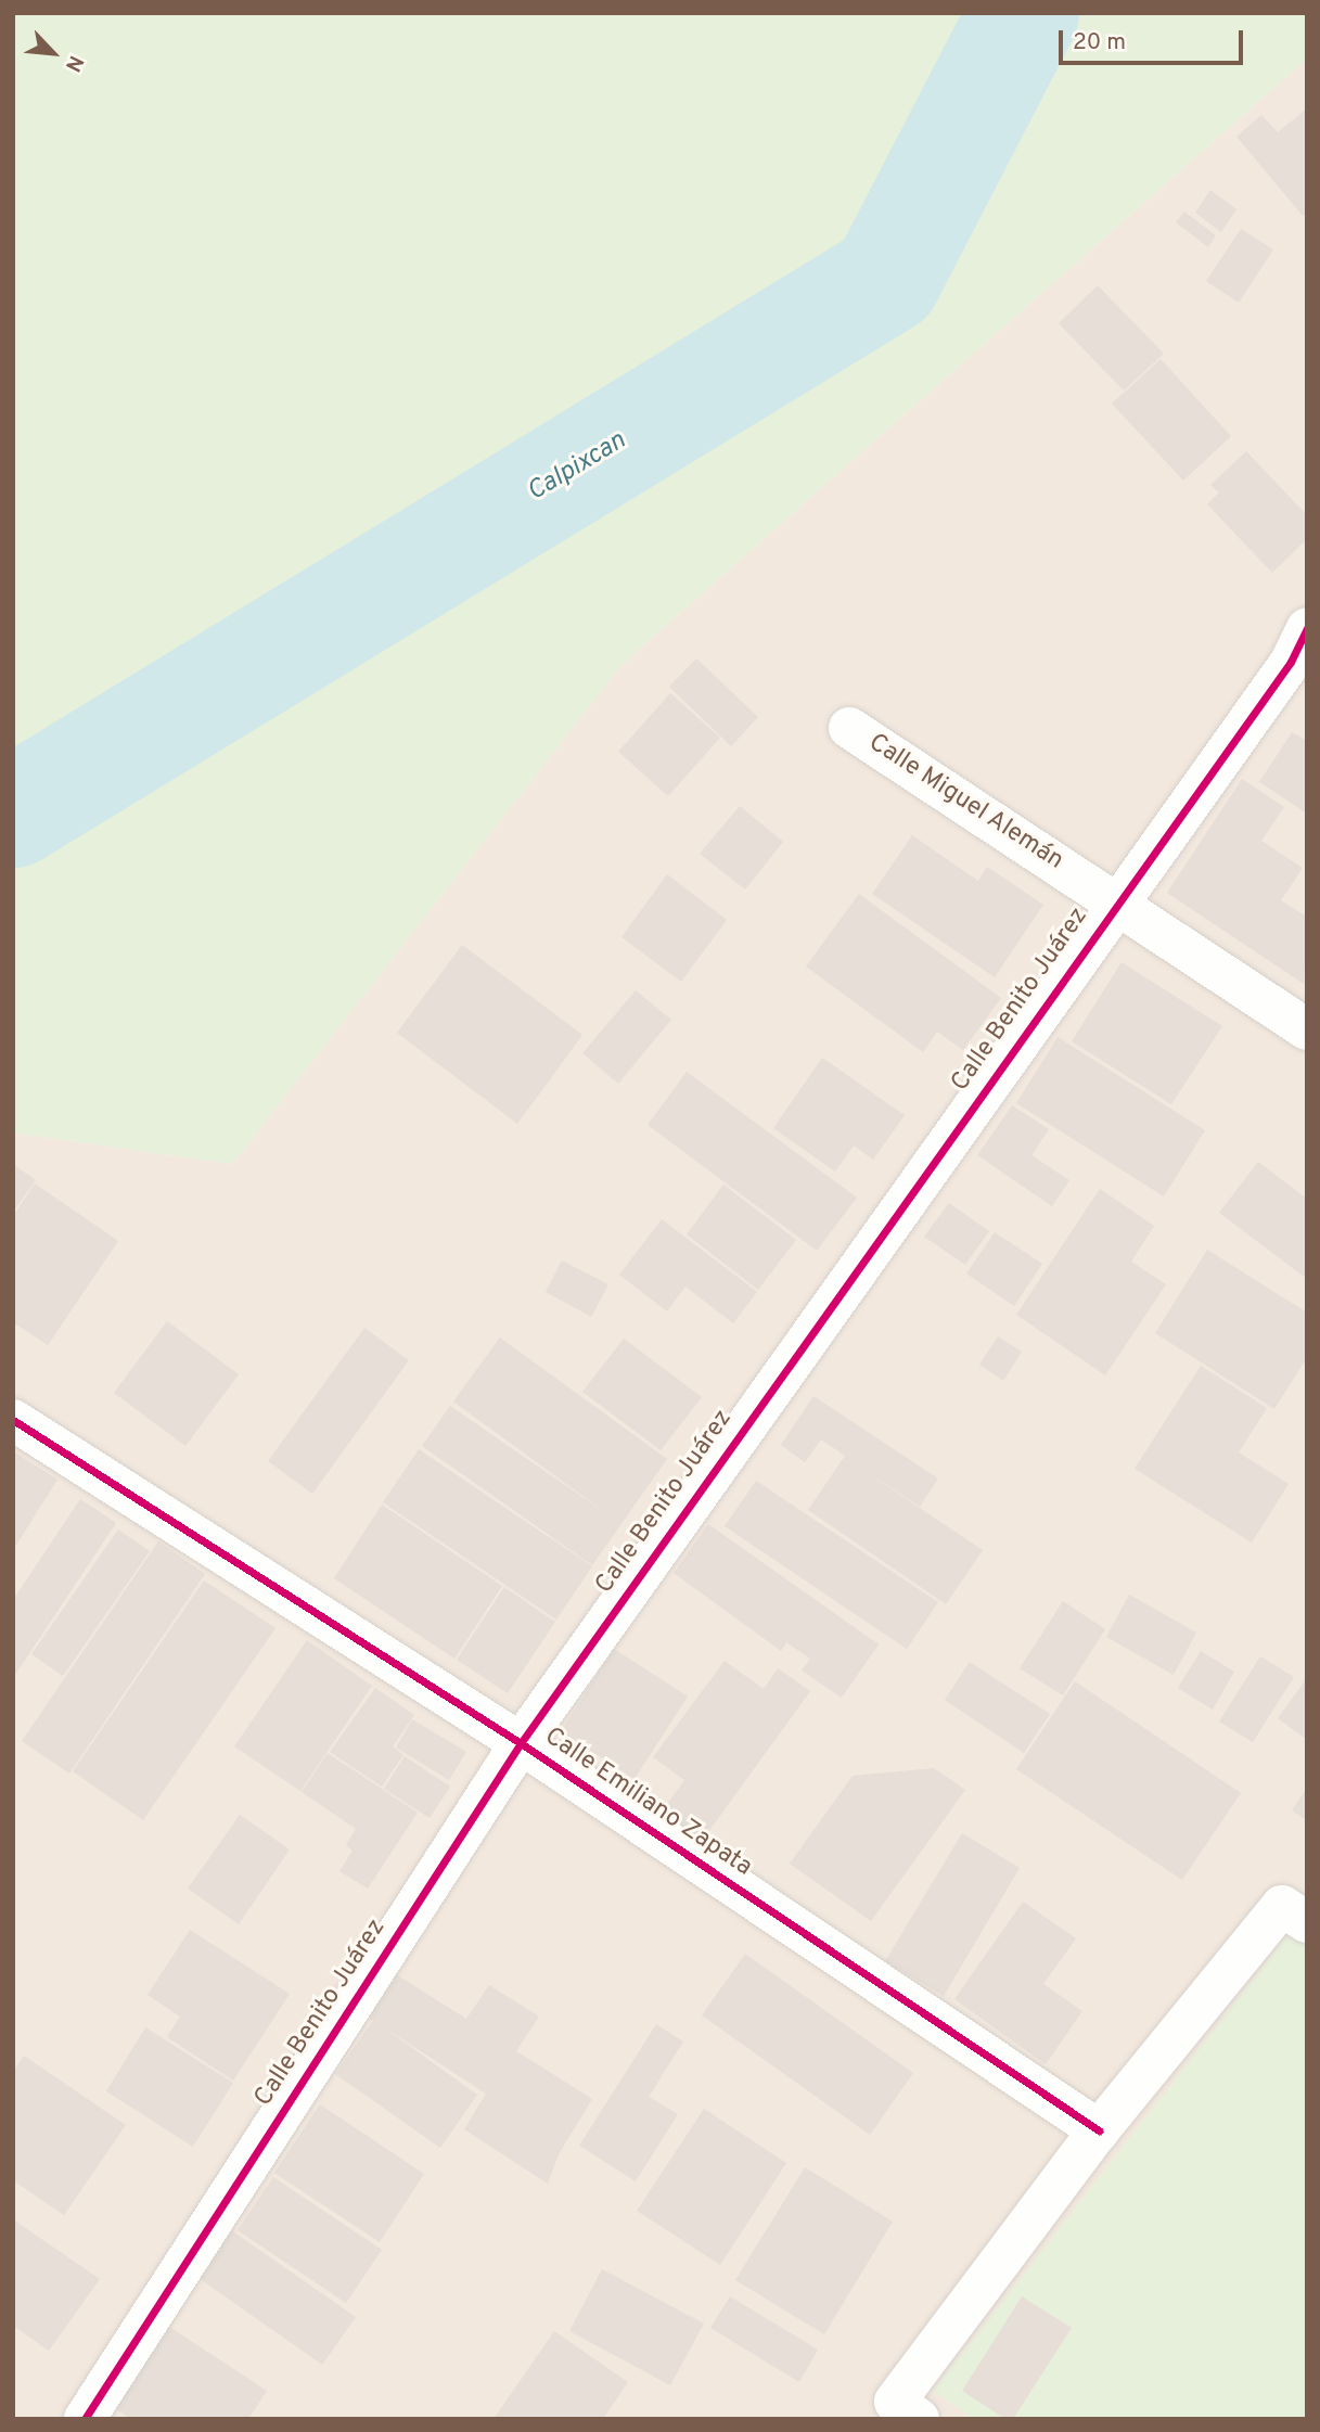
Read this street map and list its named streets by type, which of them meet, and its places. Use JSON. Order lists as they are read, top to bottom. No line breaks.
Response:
{"streets":{"street":["Calle Miguel Alemán","Calle Benito Juárez","Calle Emiliano Zapata"]},"crossings":[["Calle Miguel Alemán","Calle Benito Juárez"],["Calle Benito Juárez","Calle Emiliano Zapata"]],"water":["Calpixcan"],"scale_bar":"20 m","north":"bottom right"}
